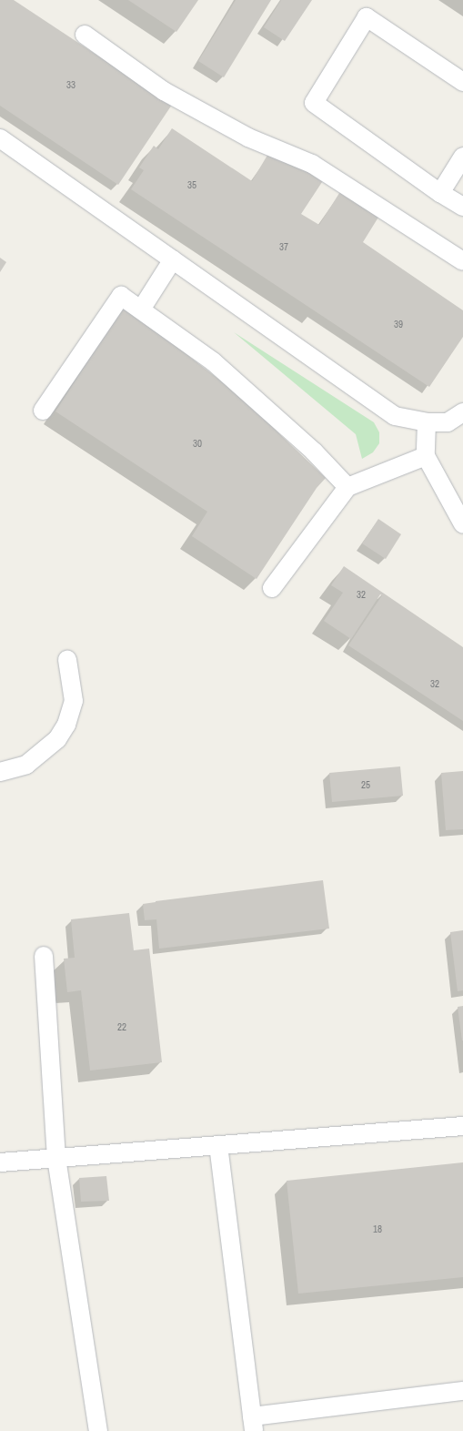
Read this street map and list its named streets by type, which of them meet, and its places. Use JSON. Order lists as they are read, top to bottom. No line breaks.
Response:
{"house_numbers":["33","35","37","39","30","32","32","25","22","18"]}
